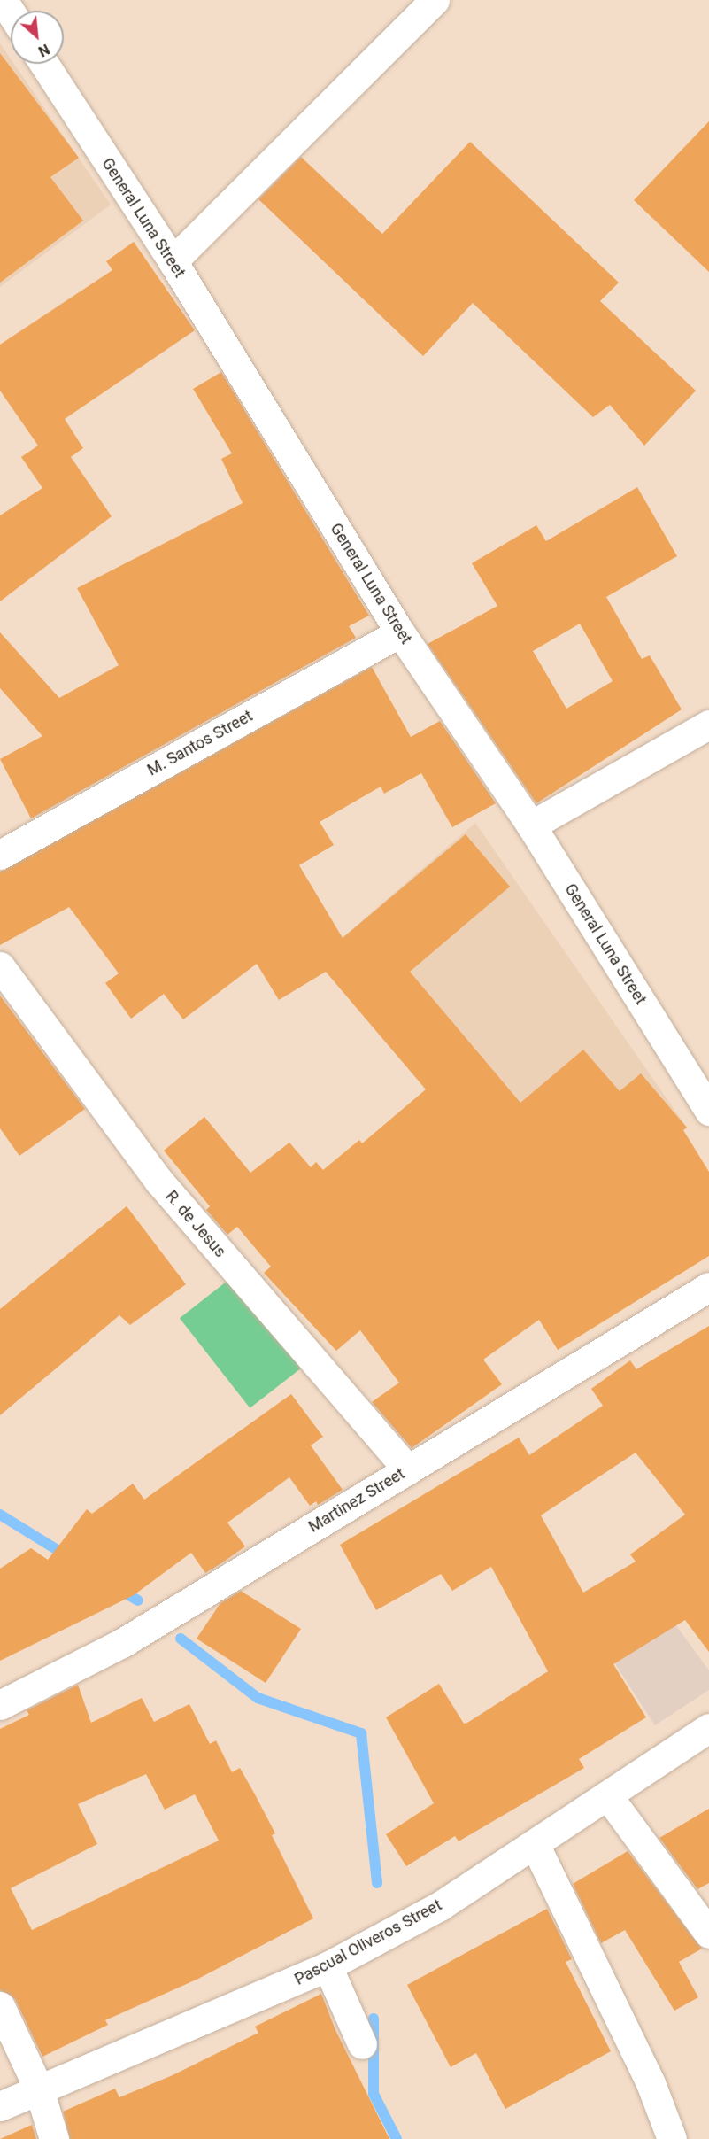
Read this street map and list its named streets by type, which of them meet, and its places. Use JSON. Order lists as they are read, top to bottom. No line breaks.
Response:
{"streets":{"street":["General Luna Street","M. Santos Street","R. de Jesus","Martinez Street","Pascual Oliveros Street"]},"crossings":[["General Luna Street","M. Santos Street"],["R. de Jesus","Martinez Street"]],"north":"bottom right"}
